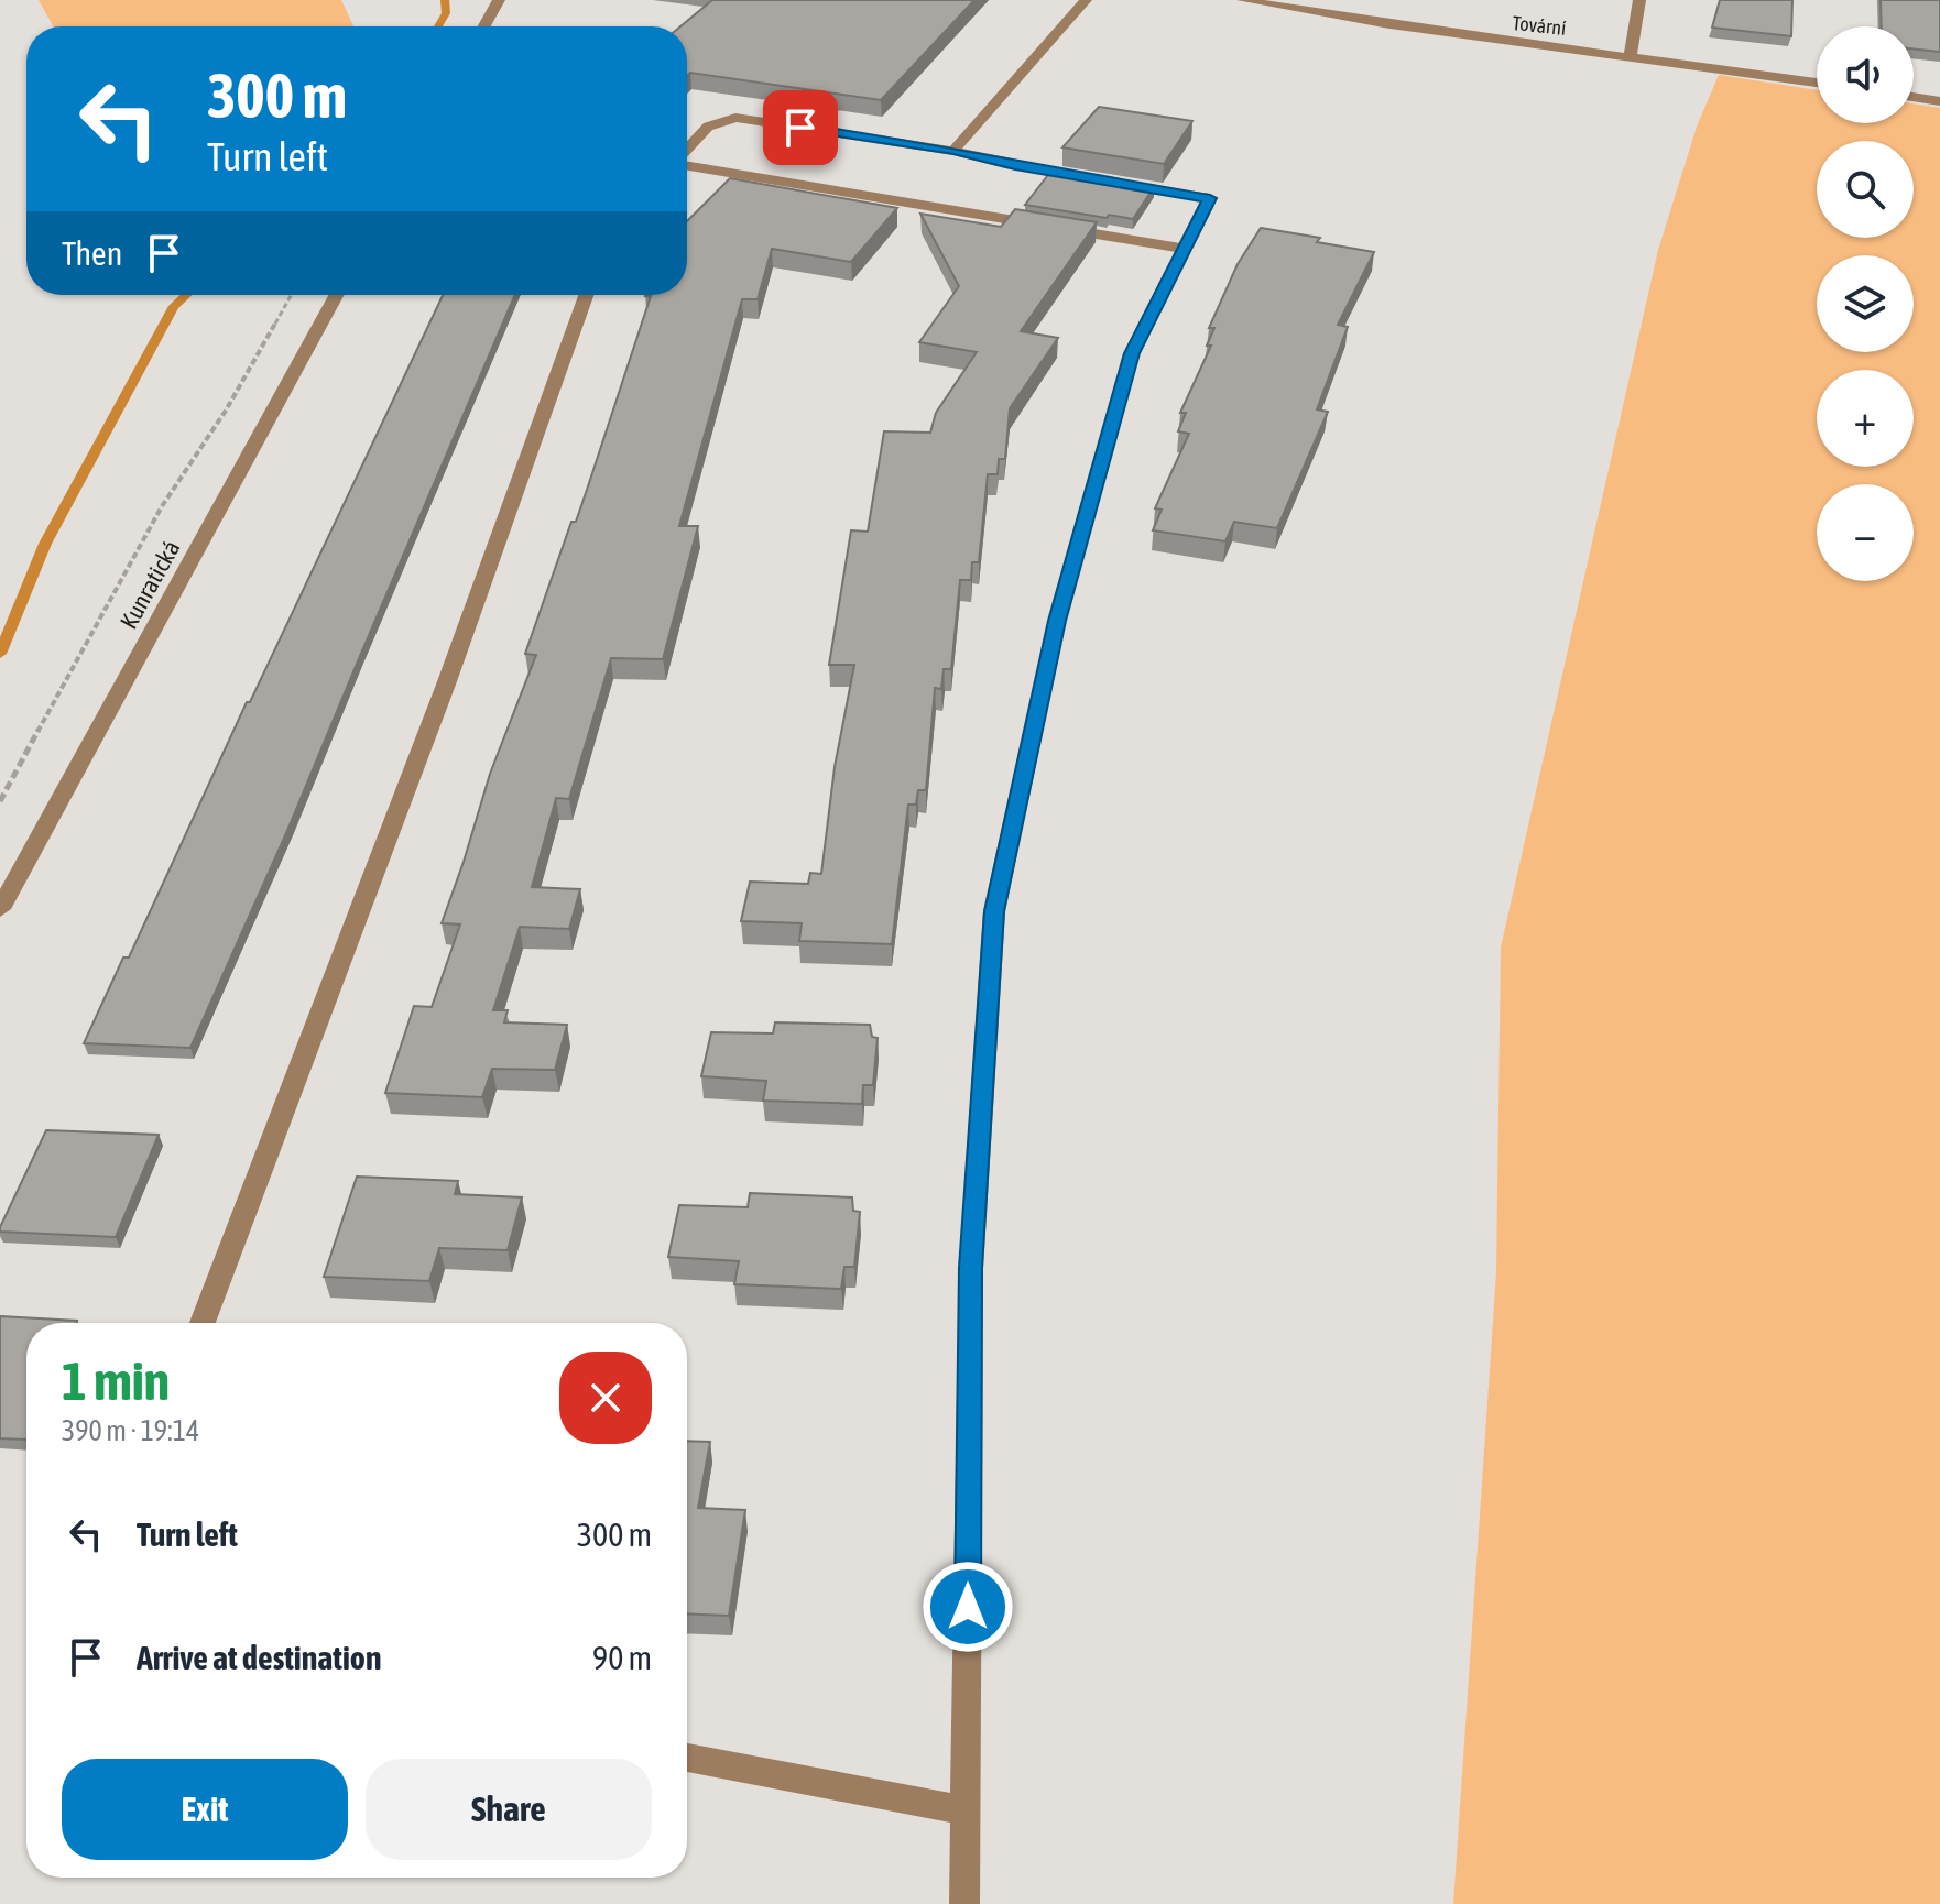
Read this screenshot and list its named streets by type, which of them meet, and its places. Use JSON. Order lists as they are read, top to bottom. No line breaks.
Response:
{"streets":{"street":["Tovární","Kunratická"]},"page":{"map_buttons":["+","−"],"turn":["300 m","Turn left"],"then":"Then","heading":["1 min","390 m · 19:14"],"list":[{"name":"Turn left","value":"300 m"},{"name":"Arrive at destination","value":"90 m"}],"buttons":["Exit","Share"]}}
